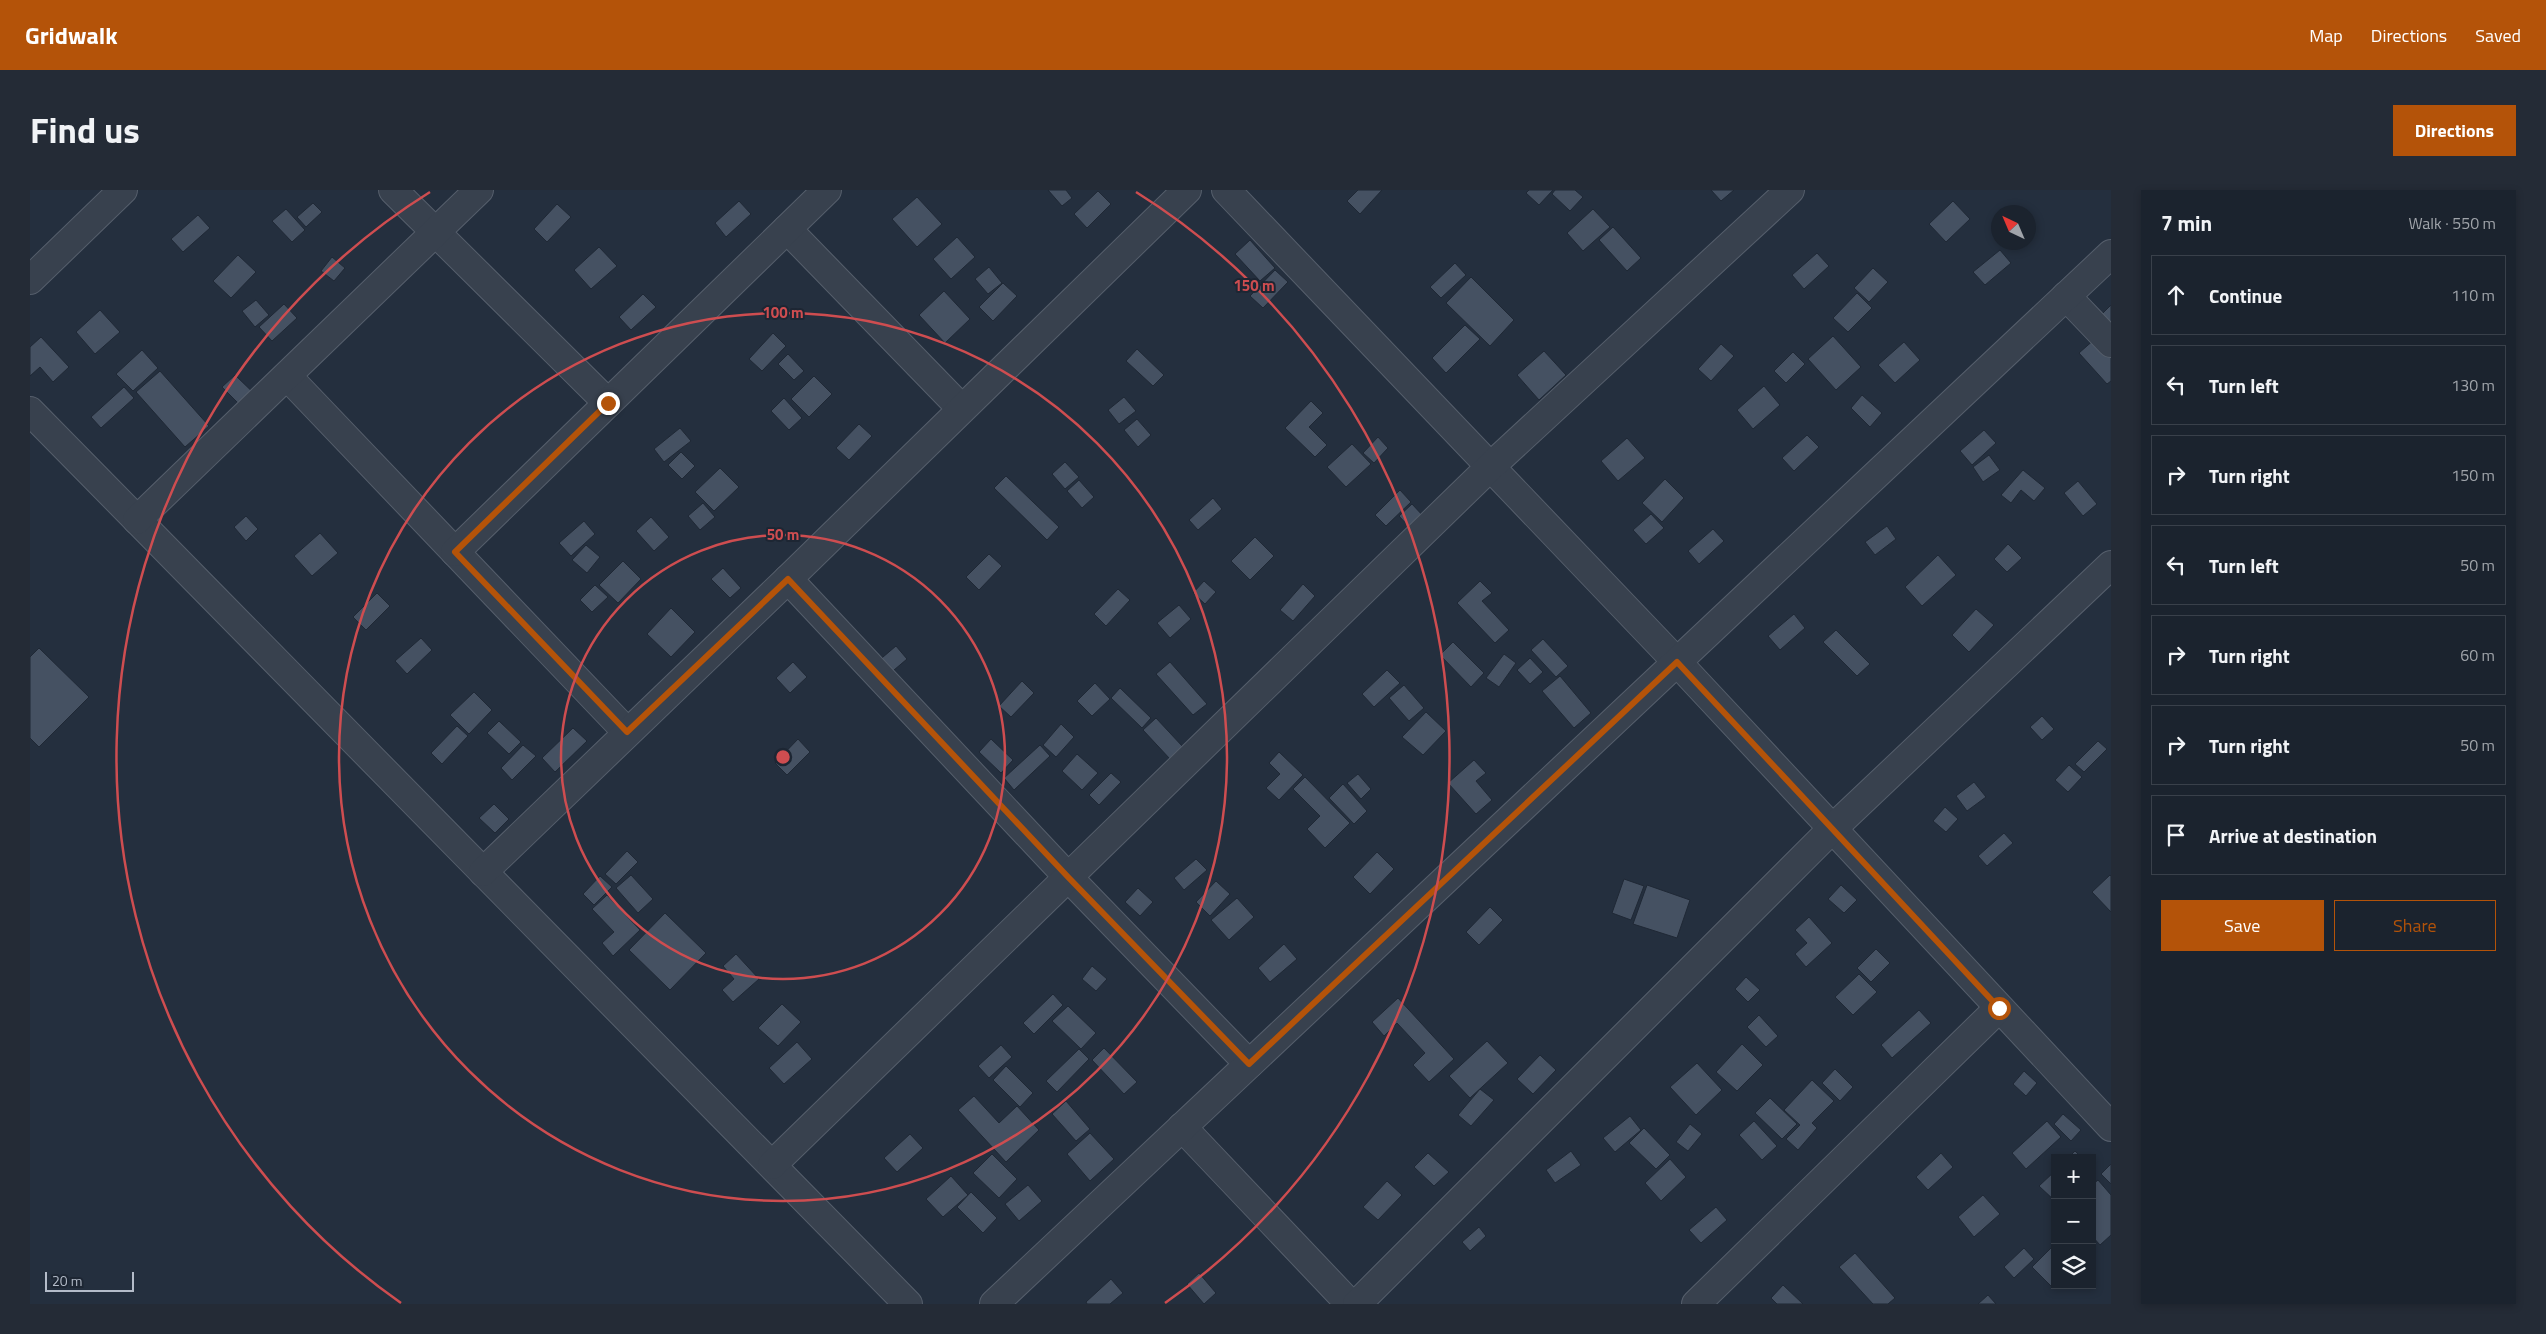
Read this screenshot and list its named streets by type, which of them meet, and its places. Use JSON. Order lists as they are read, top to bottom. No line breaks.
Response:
{"scale_bar":"20 m","north":"top left","page":{"header":"Gridwalk","nav":["Map","Directions","Saved"],"title":"Find us","buttons":["Directions",["Save","Share"]],"heading":["7 min","Walk · 550 m"],"list":[["Continue","110 m"],["Turn left","130 m"],["Turn right","150 m"],["Turn left","50 m"],["Turn right","60 m"],["Turn right","50 m"],"Arrive at destination"],"map_buttons":["+","−"],"scale":"20 m"},"rings":["150 m","100 m","50 m"]}
